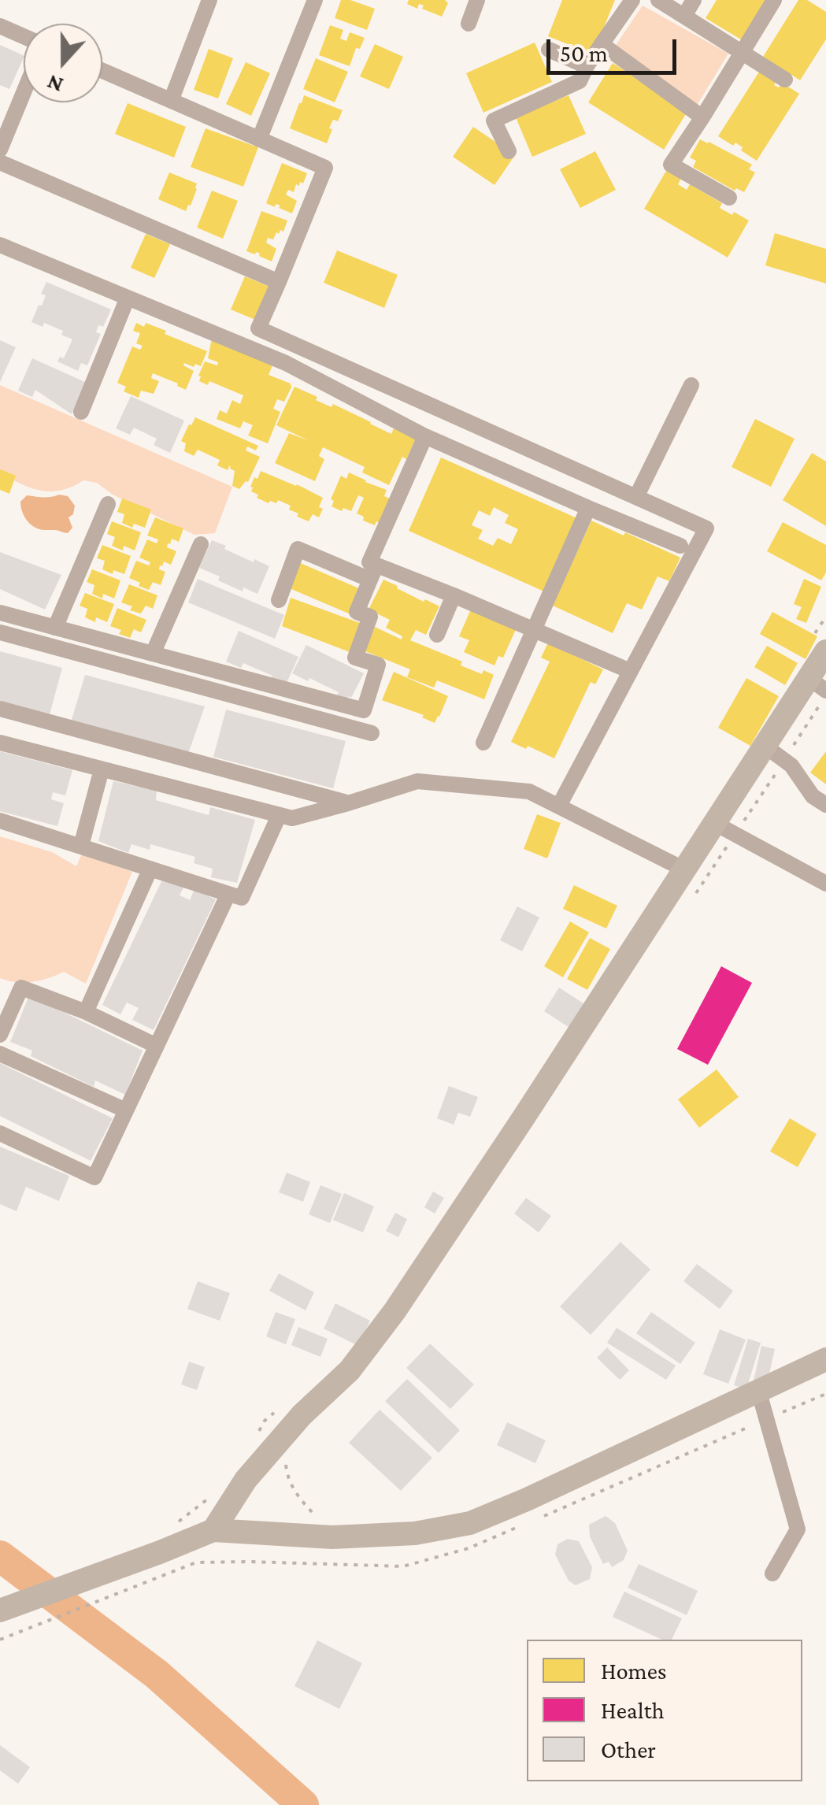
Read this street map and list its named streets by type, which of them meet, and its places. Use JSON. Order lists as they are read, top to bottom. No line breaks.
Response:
{"legend":["Homes","Health","Other"],"scale_bar":"50 m","north":"bottom"}
